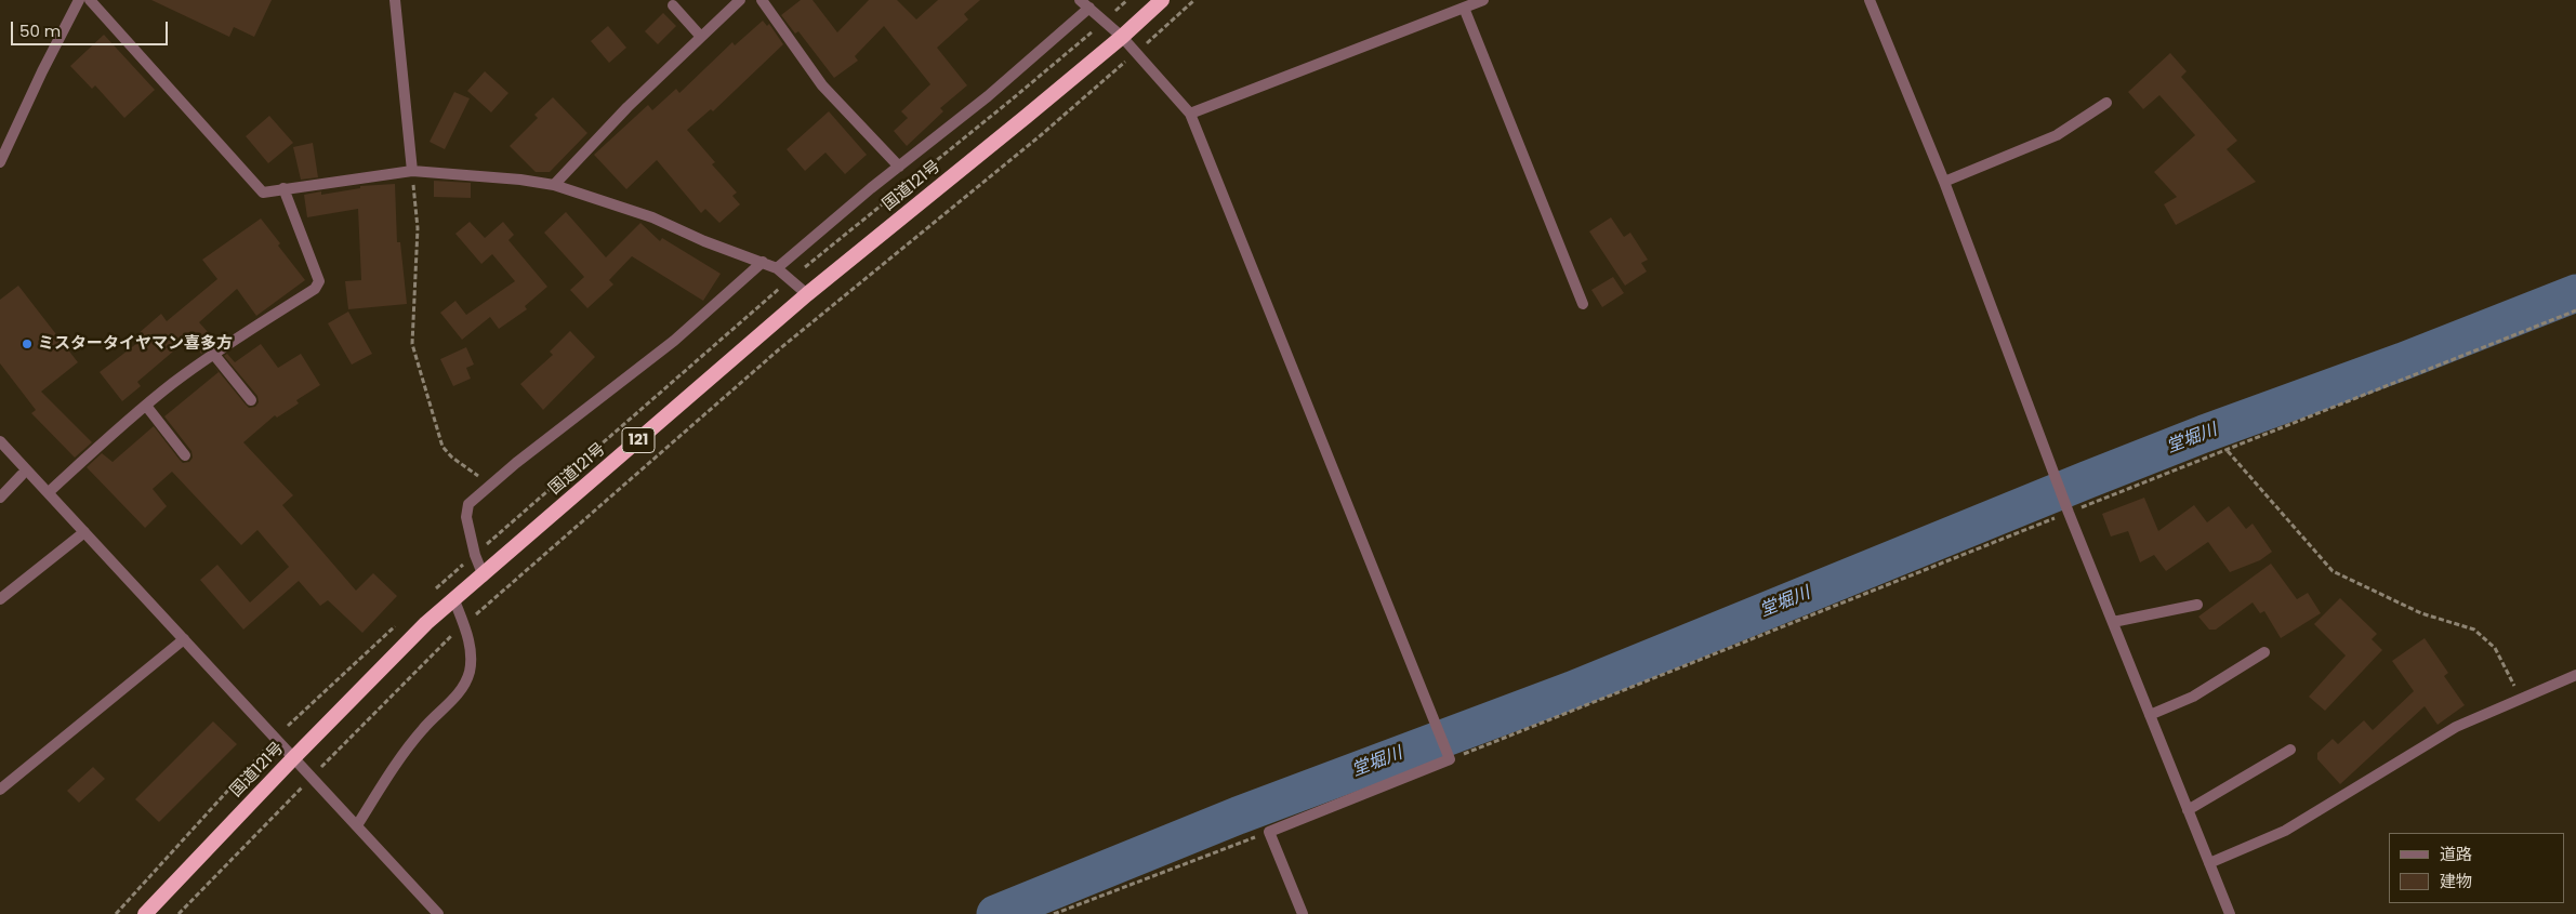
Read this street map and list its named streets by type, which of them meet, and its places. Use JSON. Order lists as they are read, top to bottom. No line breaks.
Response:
{"streets":{"highway":["国道121号","121"]},"water":["堂堀川"],"places":["ミスタータイヤマン喜多方"],"legend":["道路","建物"],"scale_bar":"50 m"}
